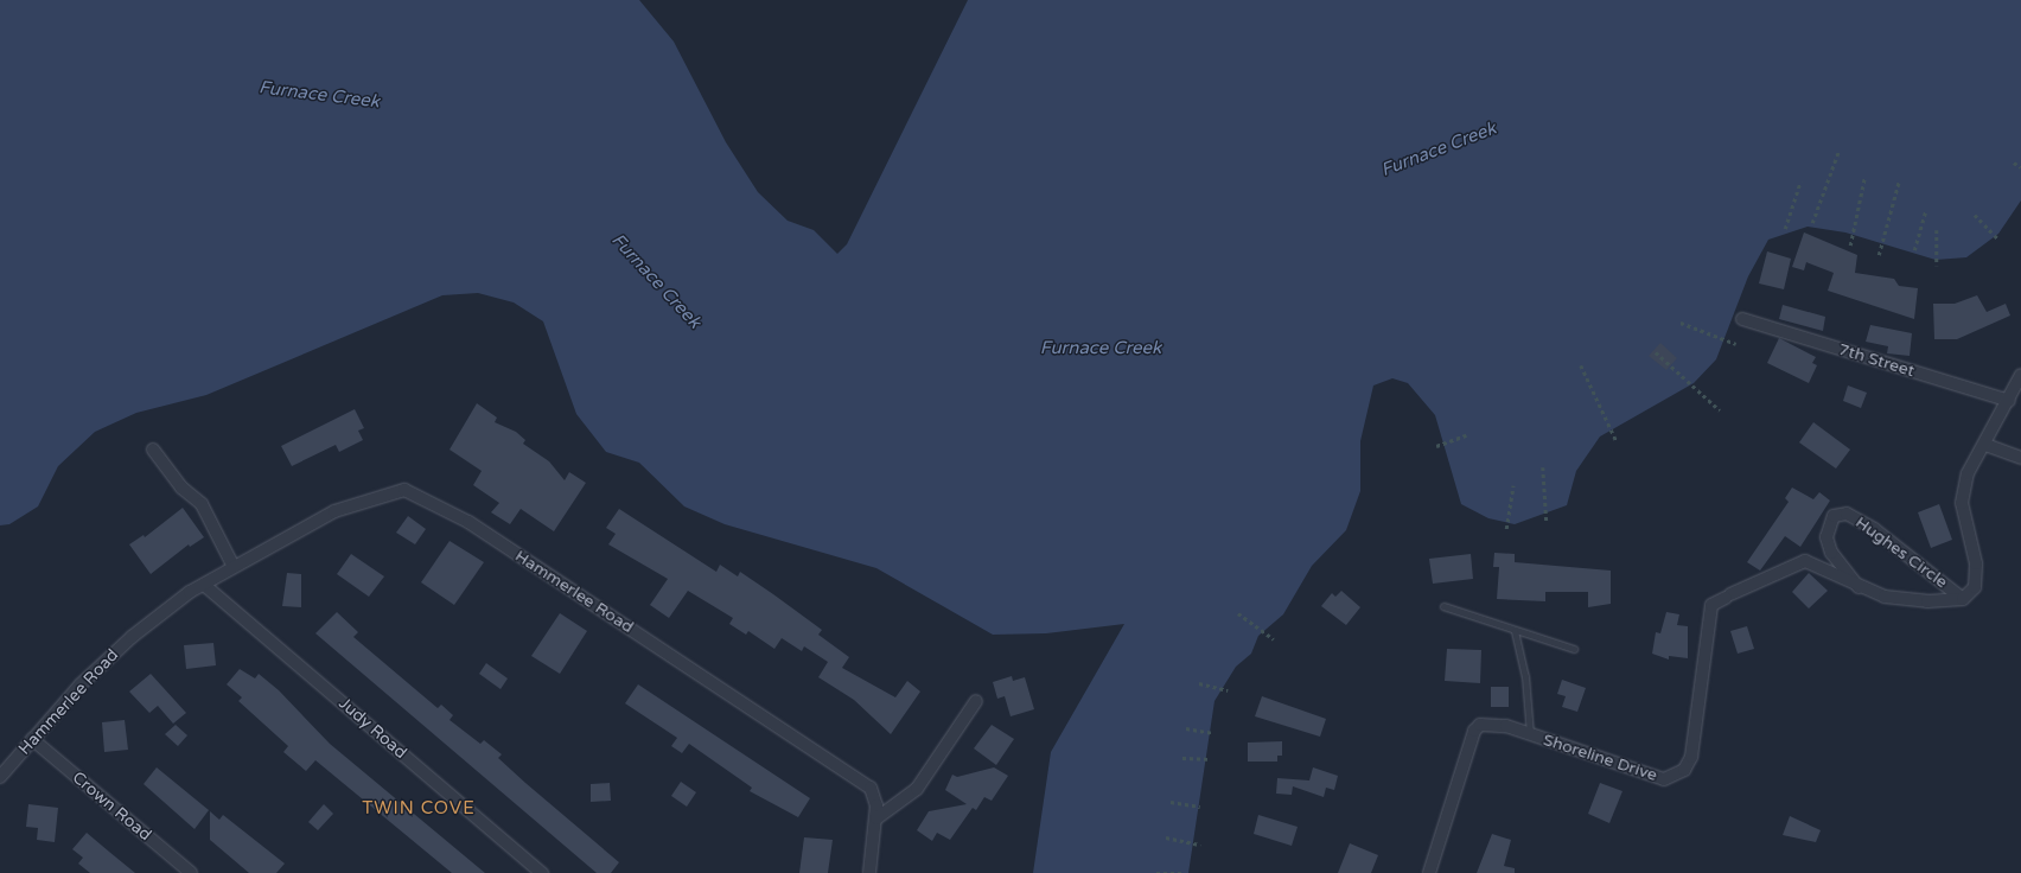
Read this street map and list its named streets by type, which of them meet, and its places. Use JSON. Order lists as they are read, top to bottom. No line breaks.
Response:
{"streets":{"street":["7th Street","Hughes Circle","Hammerlee Road","Judy Road","Shoreline Drive","Crown Road"]},"crossings":[["Hughes Circle","Shoreline Drive"],["Hammerlee Road","Judy Road"],["Hammerlee Road","Crown Road"]],"districts":["TWIN COVE"],"water":["Furnace Creek"]}
